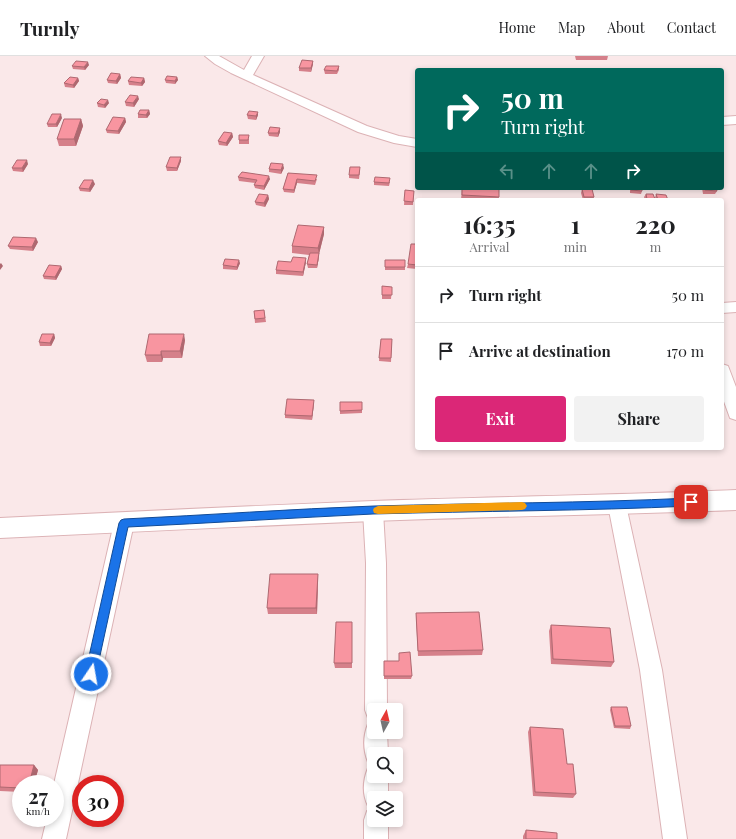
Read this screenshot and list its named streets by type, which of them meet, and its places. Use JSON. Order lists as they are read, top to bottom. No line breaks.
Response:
{"north":"top","page":{"header":"Turnly","nav":["Home","Map","About","Contact"],"turn":["50 m","Turn right"],"eta":["16:35","Arrival","1","min","220","m"],"list":[{"name":"Turn right","value":"50 m"},{"name":"Arrive at destination","value":"170 m"}],"buttons":["Exit","Share"],"speed":"27 km/h","limit":"30"}}
